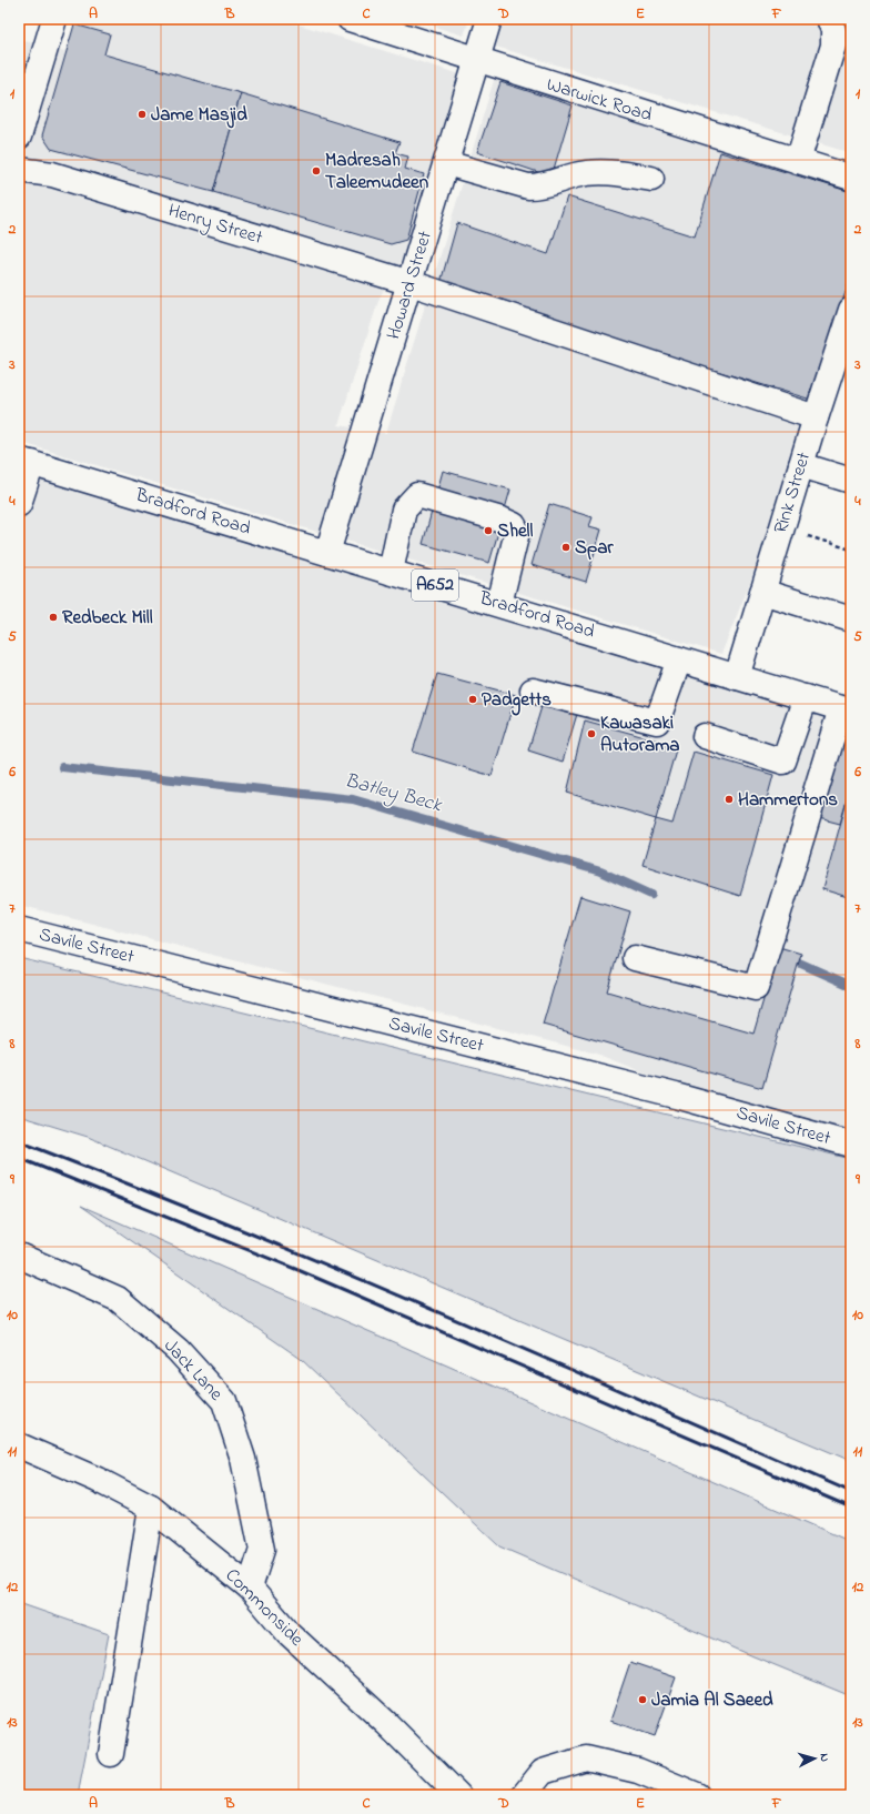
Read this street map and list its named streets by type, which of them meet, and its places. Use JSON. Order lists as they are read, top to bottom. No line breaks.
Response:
{"streets":{"street":["Warwick Road","Henry Street","Howard Street","Rink Street","Bradford Road","A652","Savile Street","Jack Lane","Commonside"]},"crossings":[["Warwick Road","Howard Street"],["Henry Street","Howard Street"],["Henry Street","Rink Street"],["Howard Street","Bradford Road"],["Rink Street","Bradford Road"],["Jack Lane","Commonside"]],"water":["Batley Beck"],"places":["Jame Masjid","Madresah Taleemudeen","Shell","Spar","Redbeck Mill","Padgetts","Kawasaki Autorama","Hammertons","Jamia Al Saeed"],"north":"right","grid":{"columns":["A","B","C","D","E","F"],"rows":["1","2","3","4","5","6","7","8","9","10","11","12","13"]}}
